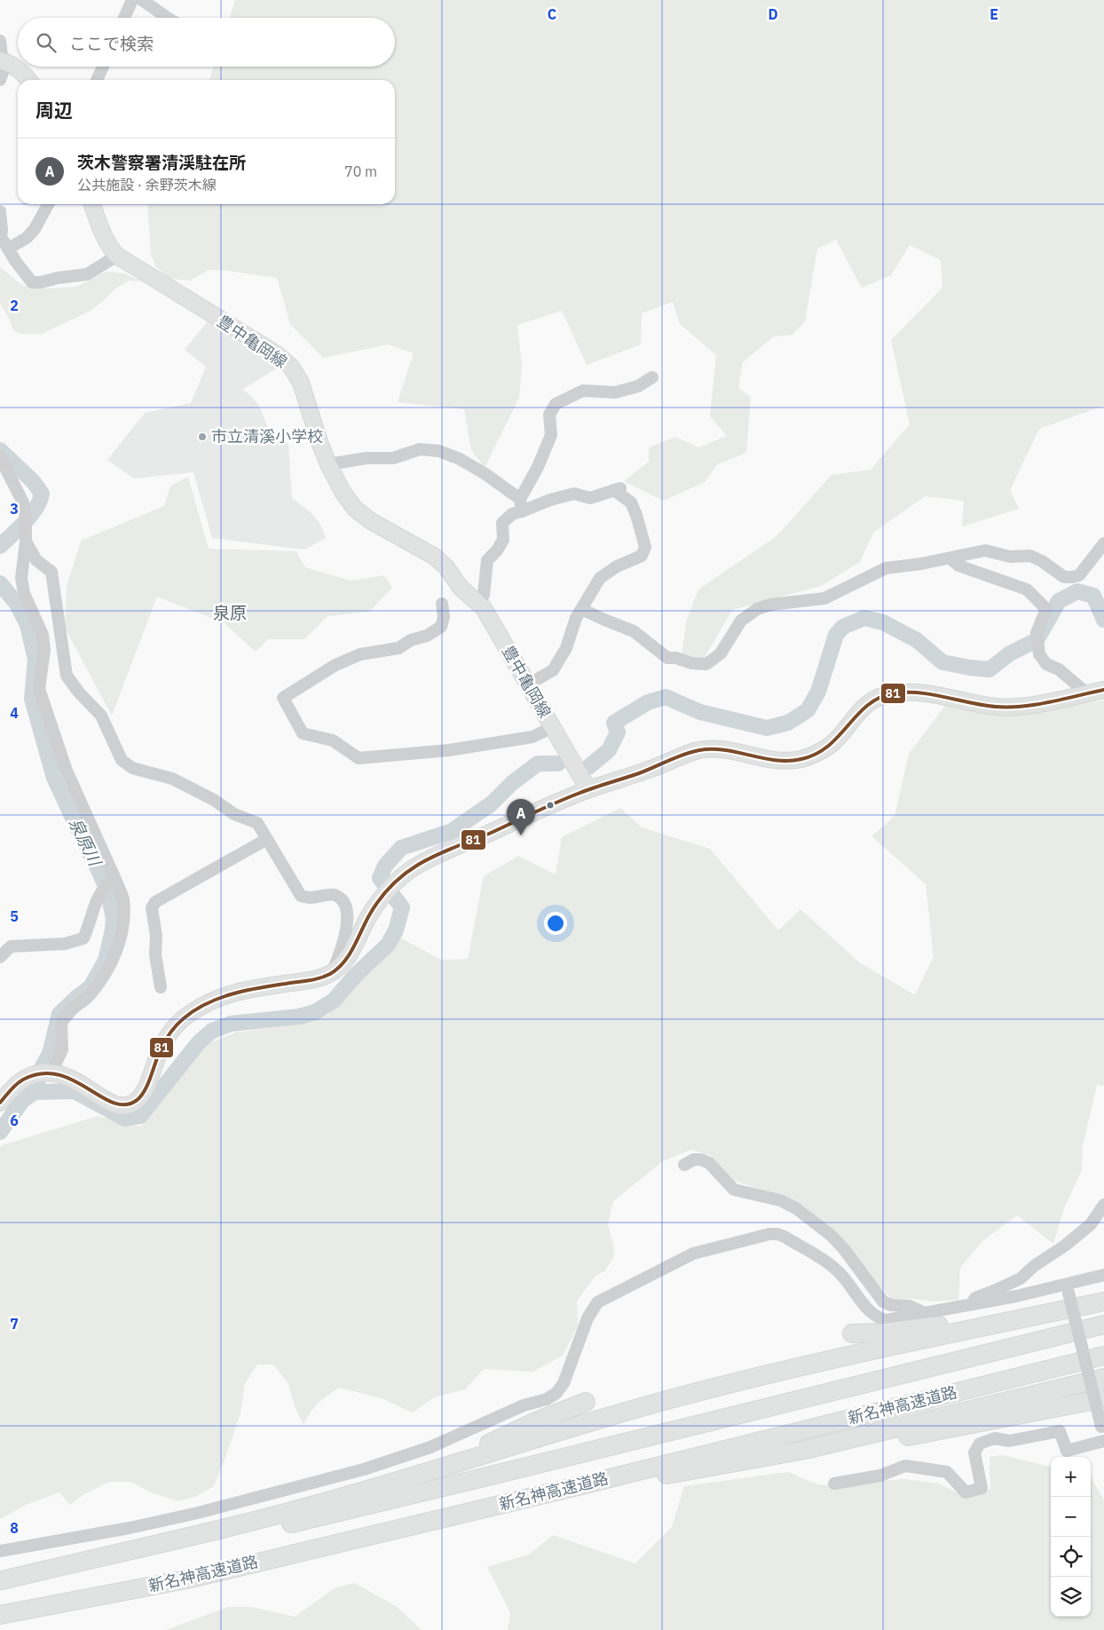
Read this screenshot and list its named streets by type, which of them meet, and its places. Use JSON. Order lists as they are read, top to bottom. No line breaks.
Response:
{"streets":{"highway":["新名神高速道路"],"main road":["豊中亀岡線"]},"districts":["泉原"],"water":["泉原川"],"places":["市立清溪小学校"],"lines":["transit line 81"],"page":{"search":"ここで検索","heading":"周辺","list":[{"mark":"A","name":"茨木警察署清渓駐在所","note":"公共施設 · 余野茨木線","value":"70 m"}],"pins":"A","map_buttons":["+","−"]},"grid":{"columns":["C","D","E"],"rows":["2","3","4","5","6","7","8"]}}
